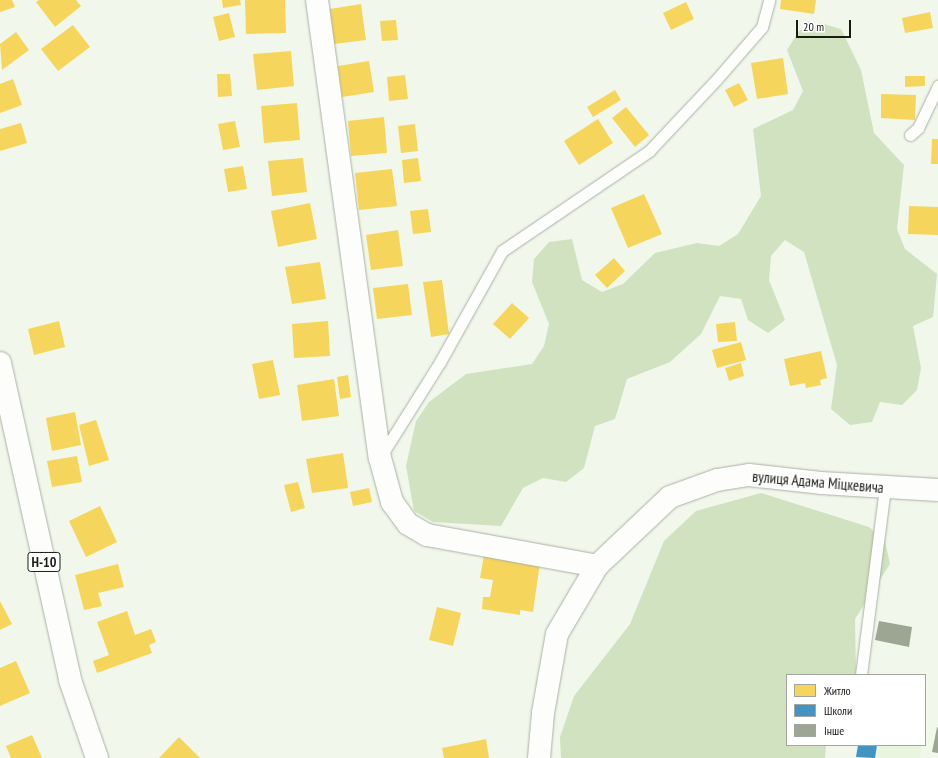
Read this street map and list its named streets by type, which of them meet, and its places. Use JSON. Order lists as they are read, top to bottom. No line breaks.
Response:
{"streets":{"street":["вулиця Адама Міцкевича","Н-10"]},"legend":["Житло","Школи","Інше"],"scale_bar":"20 m"}
